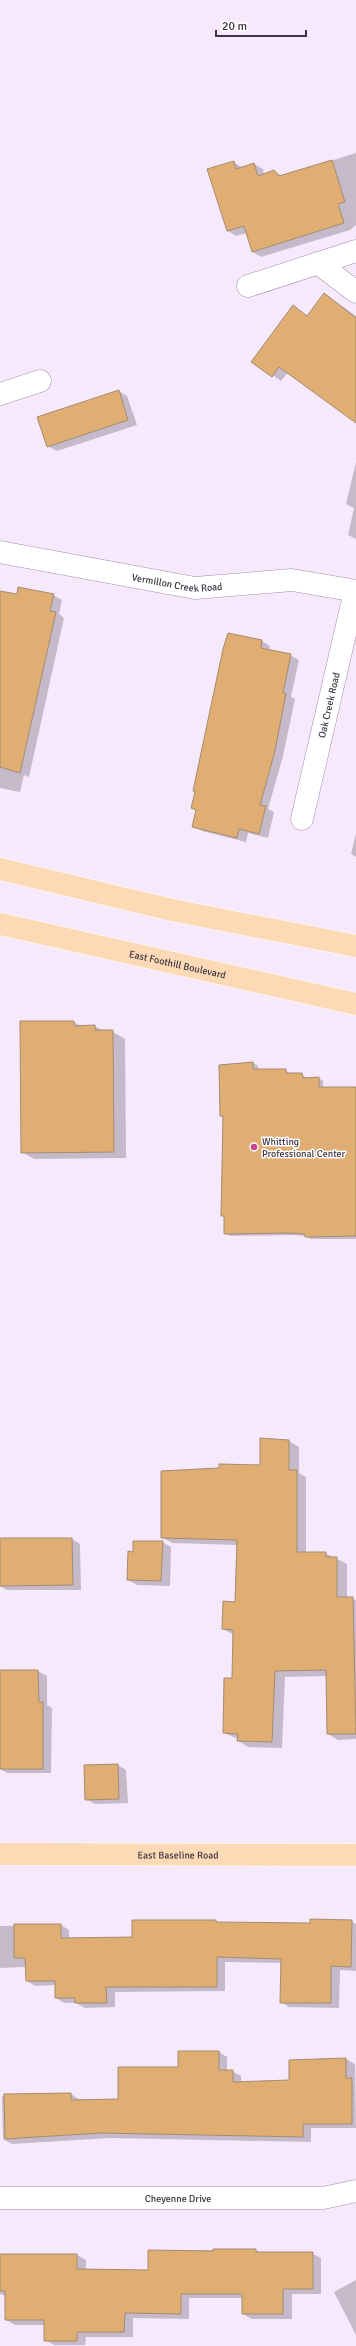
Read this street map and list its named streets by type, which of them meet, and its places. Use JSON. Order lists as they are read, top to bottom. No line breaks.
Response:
{"streets":{"main road":["East Foothill Boulevard","East Baseline Road"],"street":["Vermillon Creek Road","Oak Creek Road","Cheyenne Drive"]},"crossings":[["Vermillon Creek Road","Oak Creek Road"]],"places":["Whitting Professional Center"],"scale_bar":"20 m"}
